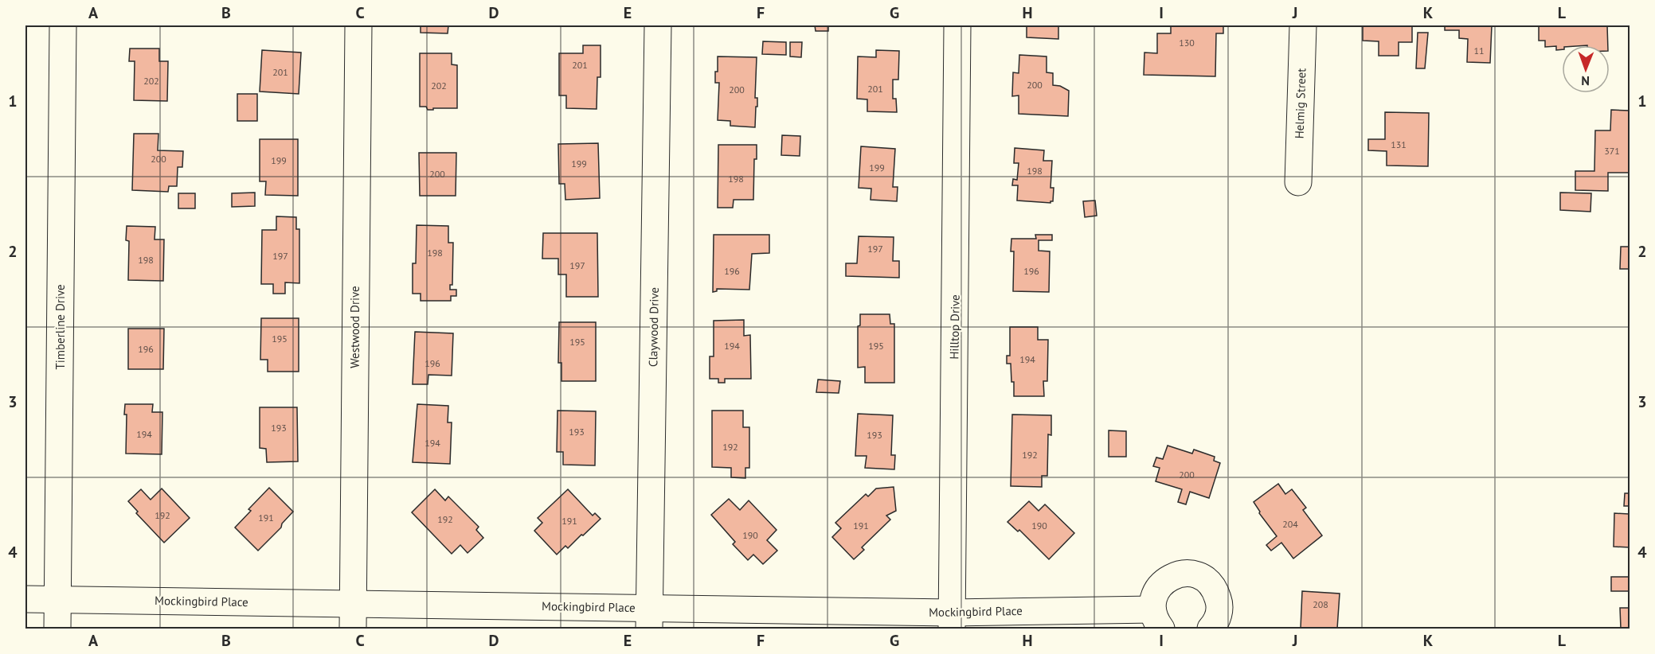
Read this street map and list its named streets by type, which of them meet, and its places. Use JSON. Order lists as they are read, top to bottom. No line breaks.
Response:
{"streets":{"street":["Helmig Street","Timberline Drive","Westwood Drive","Claywood Drive","Hilltop Drive","Mockingbird Place"]},"crossings":[["Timberline Drive","Mockingbird Place"],["Westwood Drive","Mockingbird Place"],["Claywood Drive","Mockingbird Place"],["Hilltop Drive","Mockingbird Place"]],"house_numbers":["130","11","201","201","202","200","202","201","200","131","371","200","199","199","199","198","200","198","197","198","197","198","197","196","196","195","195","194","195","196","194","196","193","193","194","193","194","192","192","200","192","191","192","191","204","191","190","190","208"],"north":"bottom","grid":{"columns":["A","B","C","D","E","F","G","H","I","J","K","L"],"rows":["1","2","3","4"]}}
